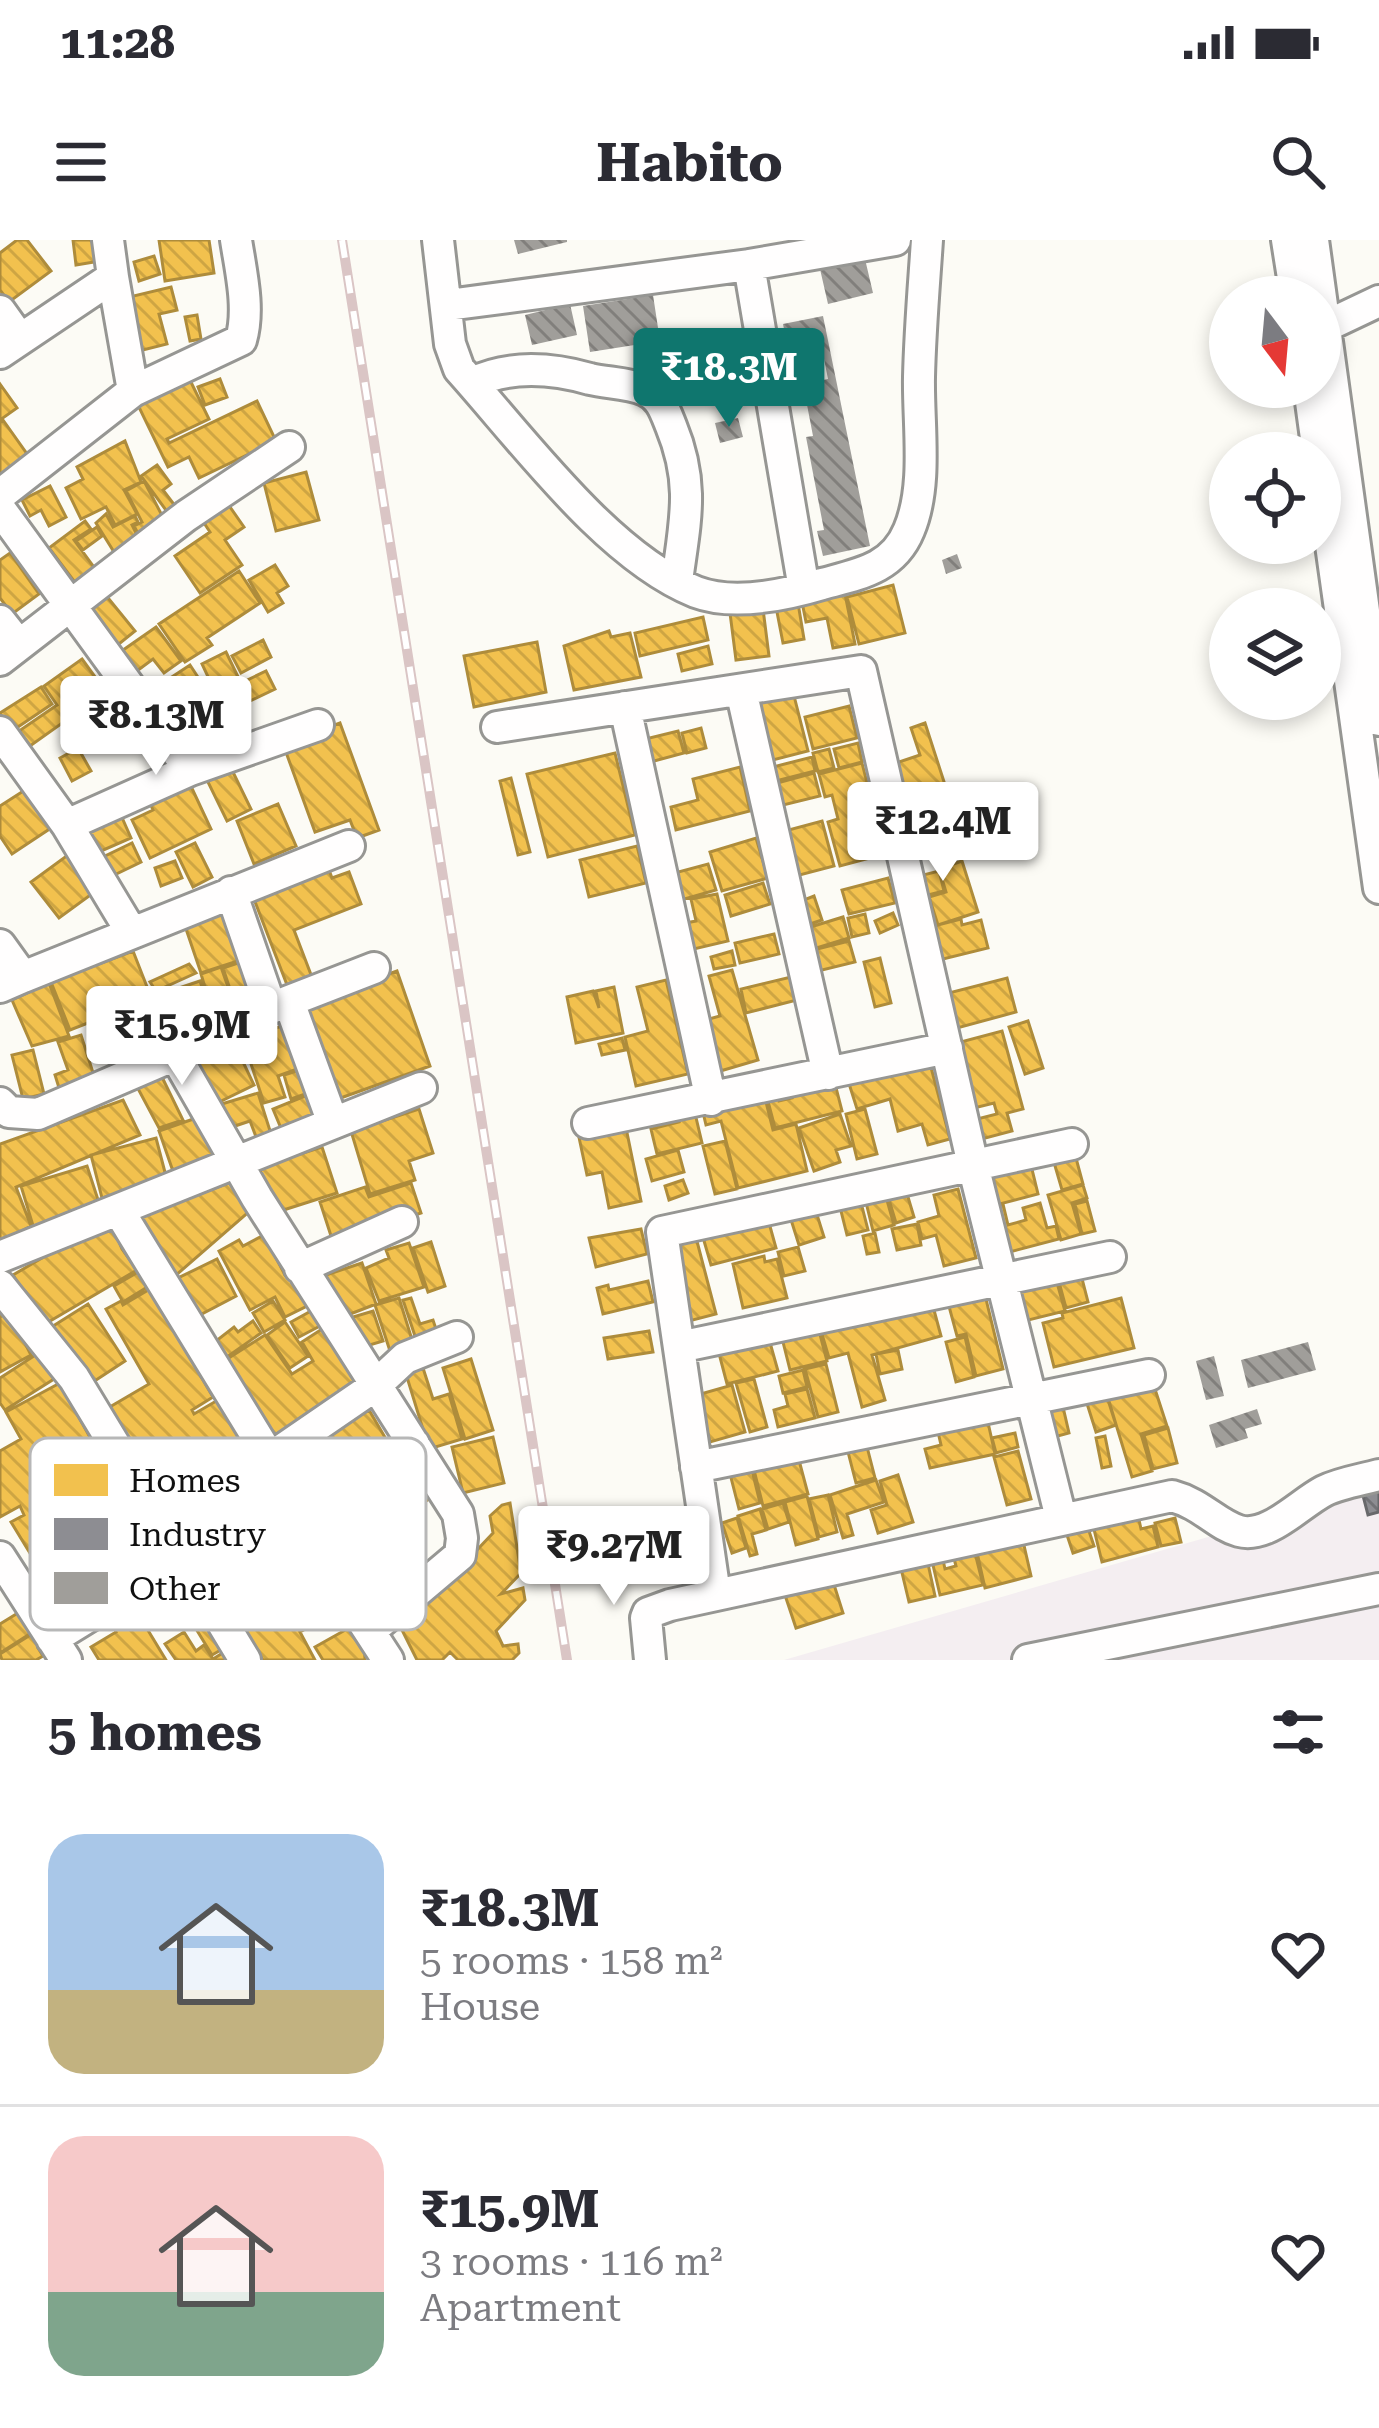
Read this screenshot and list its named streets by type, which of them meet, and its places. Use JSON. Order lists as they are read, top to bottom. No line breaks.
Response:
{"legend":["Homes","Industry","Other"],"north":"bottom","page":{"status":"11:28","header":"Habito","price":["₹18.3M","₹8.13M","₹12.4M","₹15.9M","₹9.27M"],"heading":"5 homes","list":[{"name":"₹18.3M","note":"5 rooms · 158 m² · House"},{"name":"₹15.9M","note":"3 rooms · 116 m² · Apartment"}]}}
